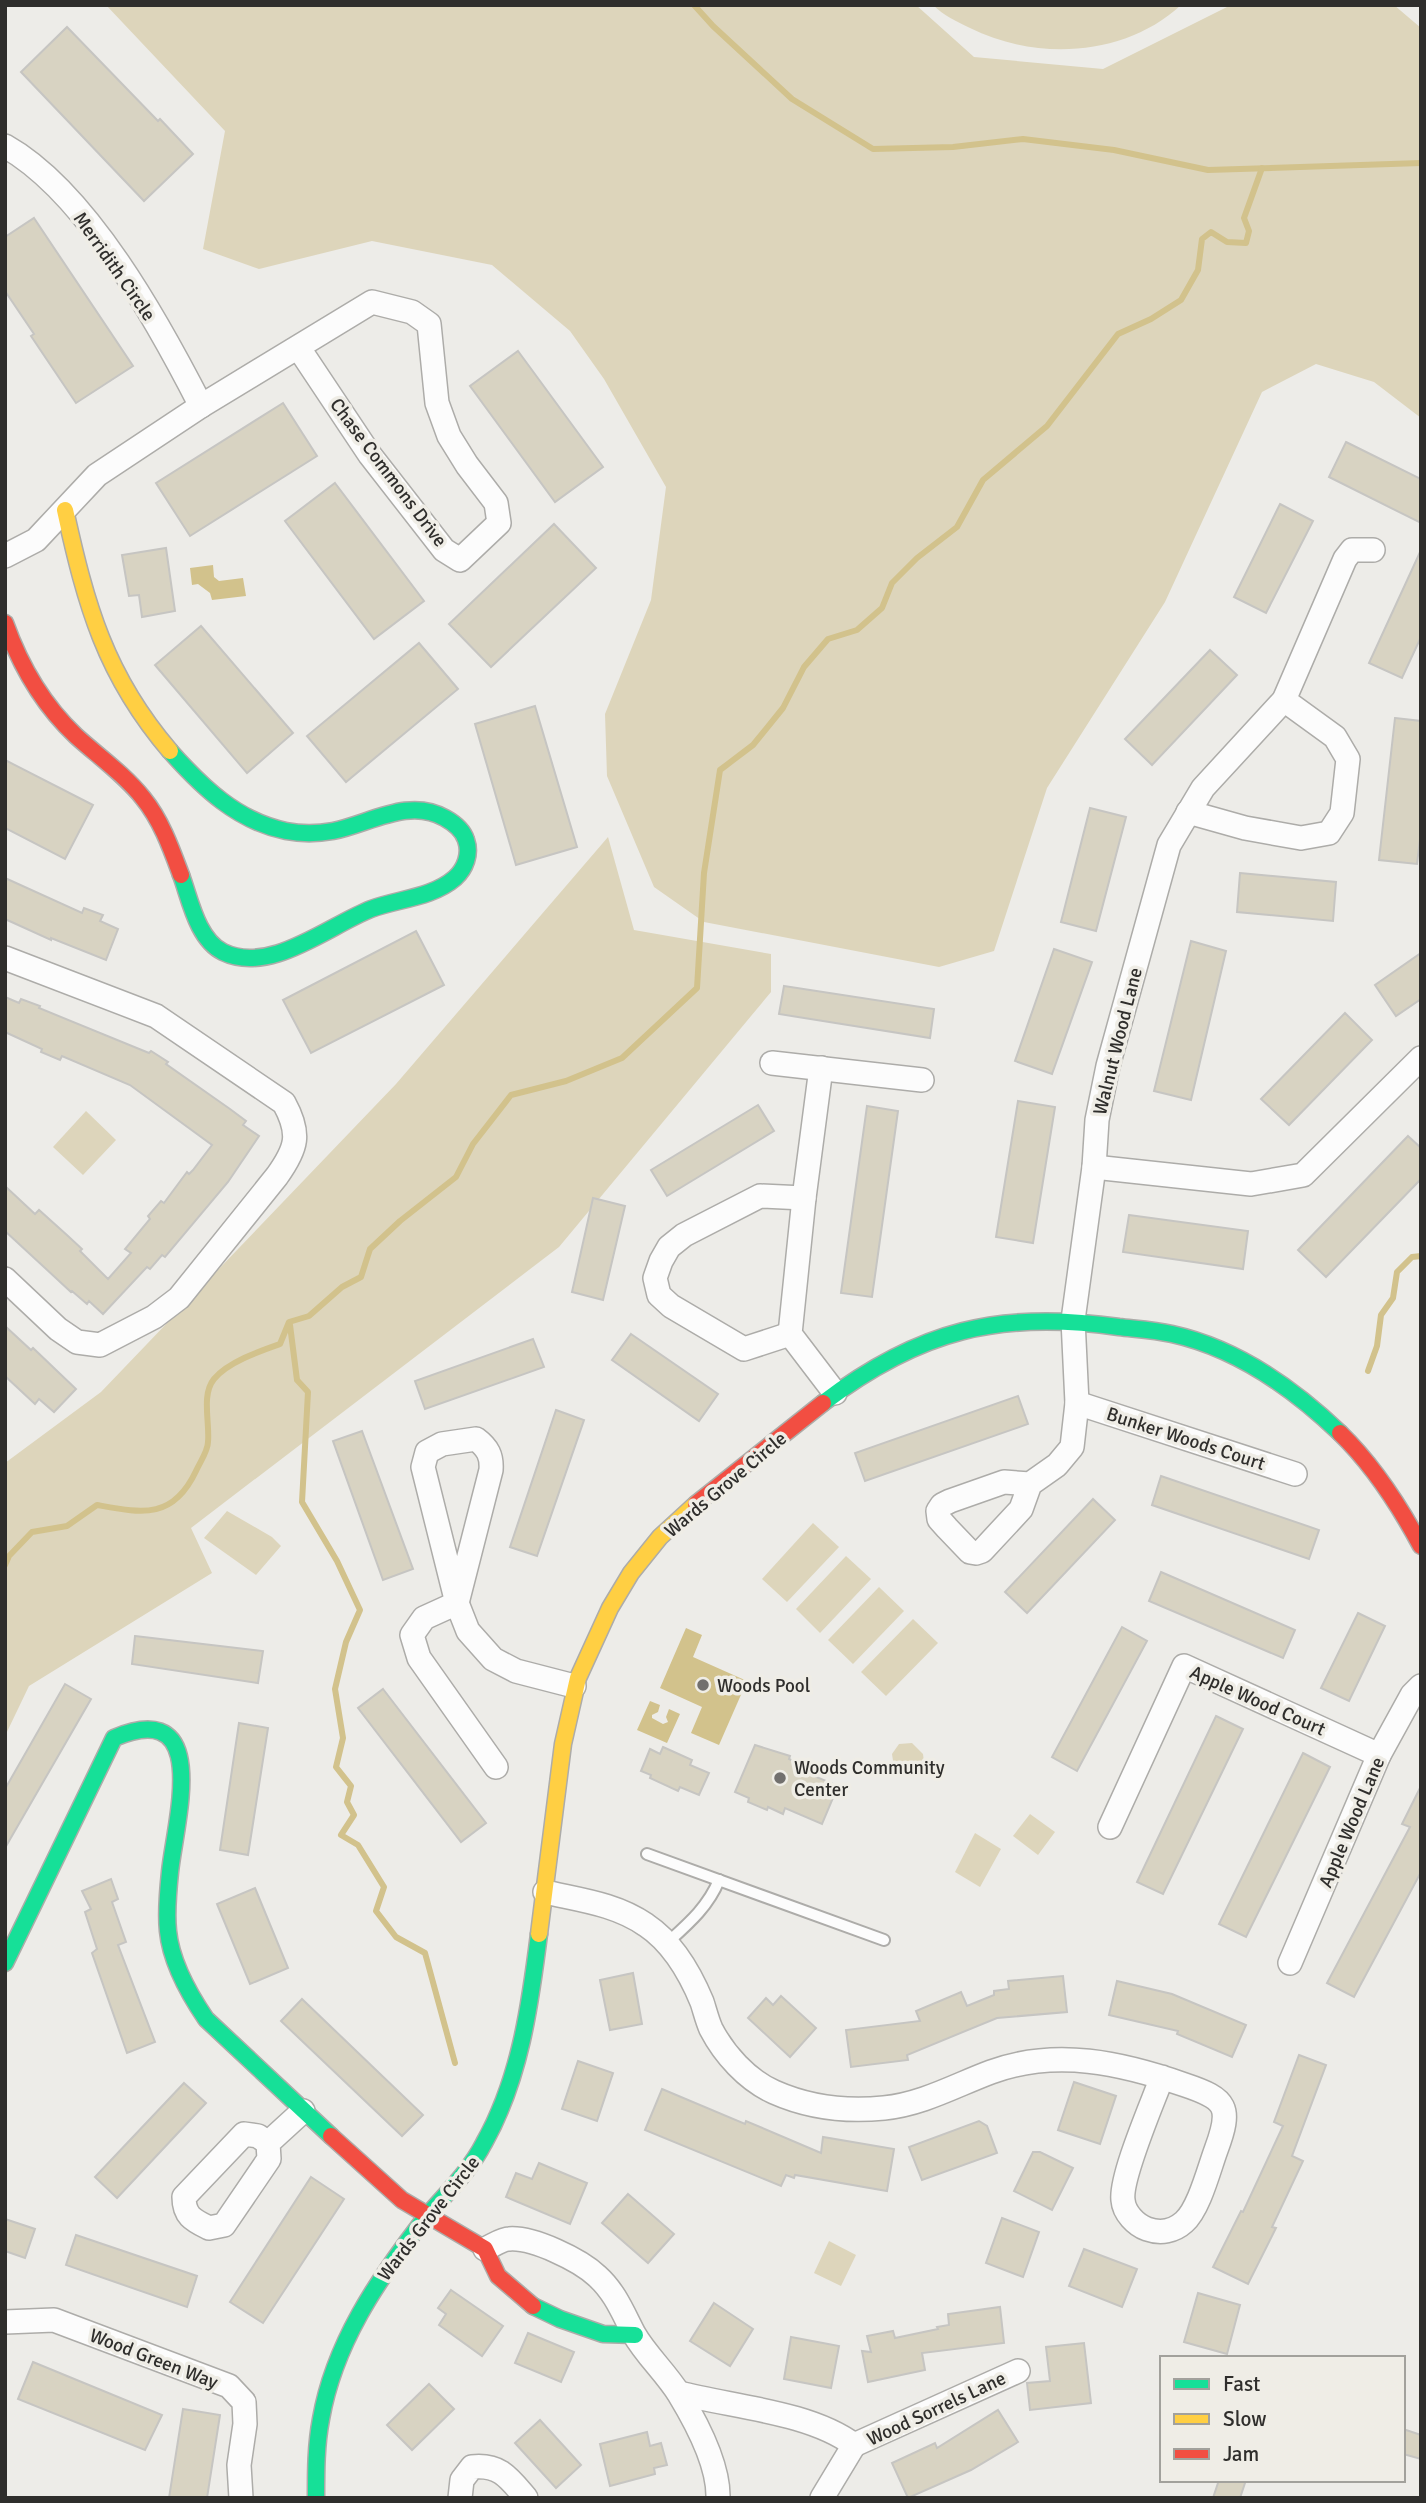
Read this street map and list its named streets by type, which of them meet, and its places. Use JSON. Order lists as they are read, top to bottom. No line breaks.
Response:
{"streets":{"street":["Merridith Circle","Chase Commons Drive","Walnut Wood Lane","Bunker Woods Court","Wards Grove Circle","Apple Wood Court","Apple Wood Lane","Wood Green Way","Wood Sorrels Lane"]},"crossings":[["Merridith Circle","Chase Commons Drive"],["Walnut Wood Lane","Bunker Woods Court"],["Walnut Wood Lane","Wards Grove Circle"],["Apple Wood Court","Apple Wood Lane"]],"places":["Woods Pool","Woods Community Center"],"legend":["Fast","Slow","Jam"]}
